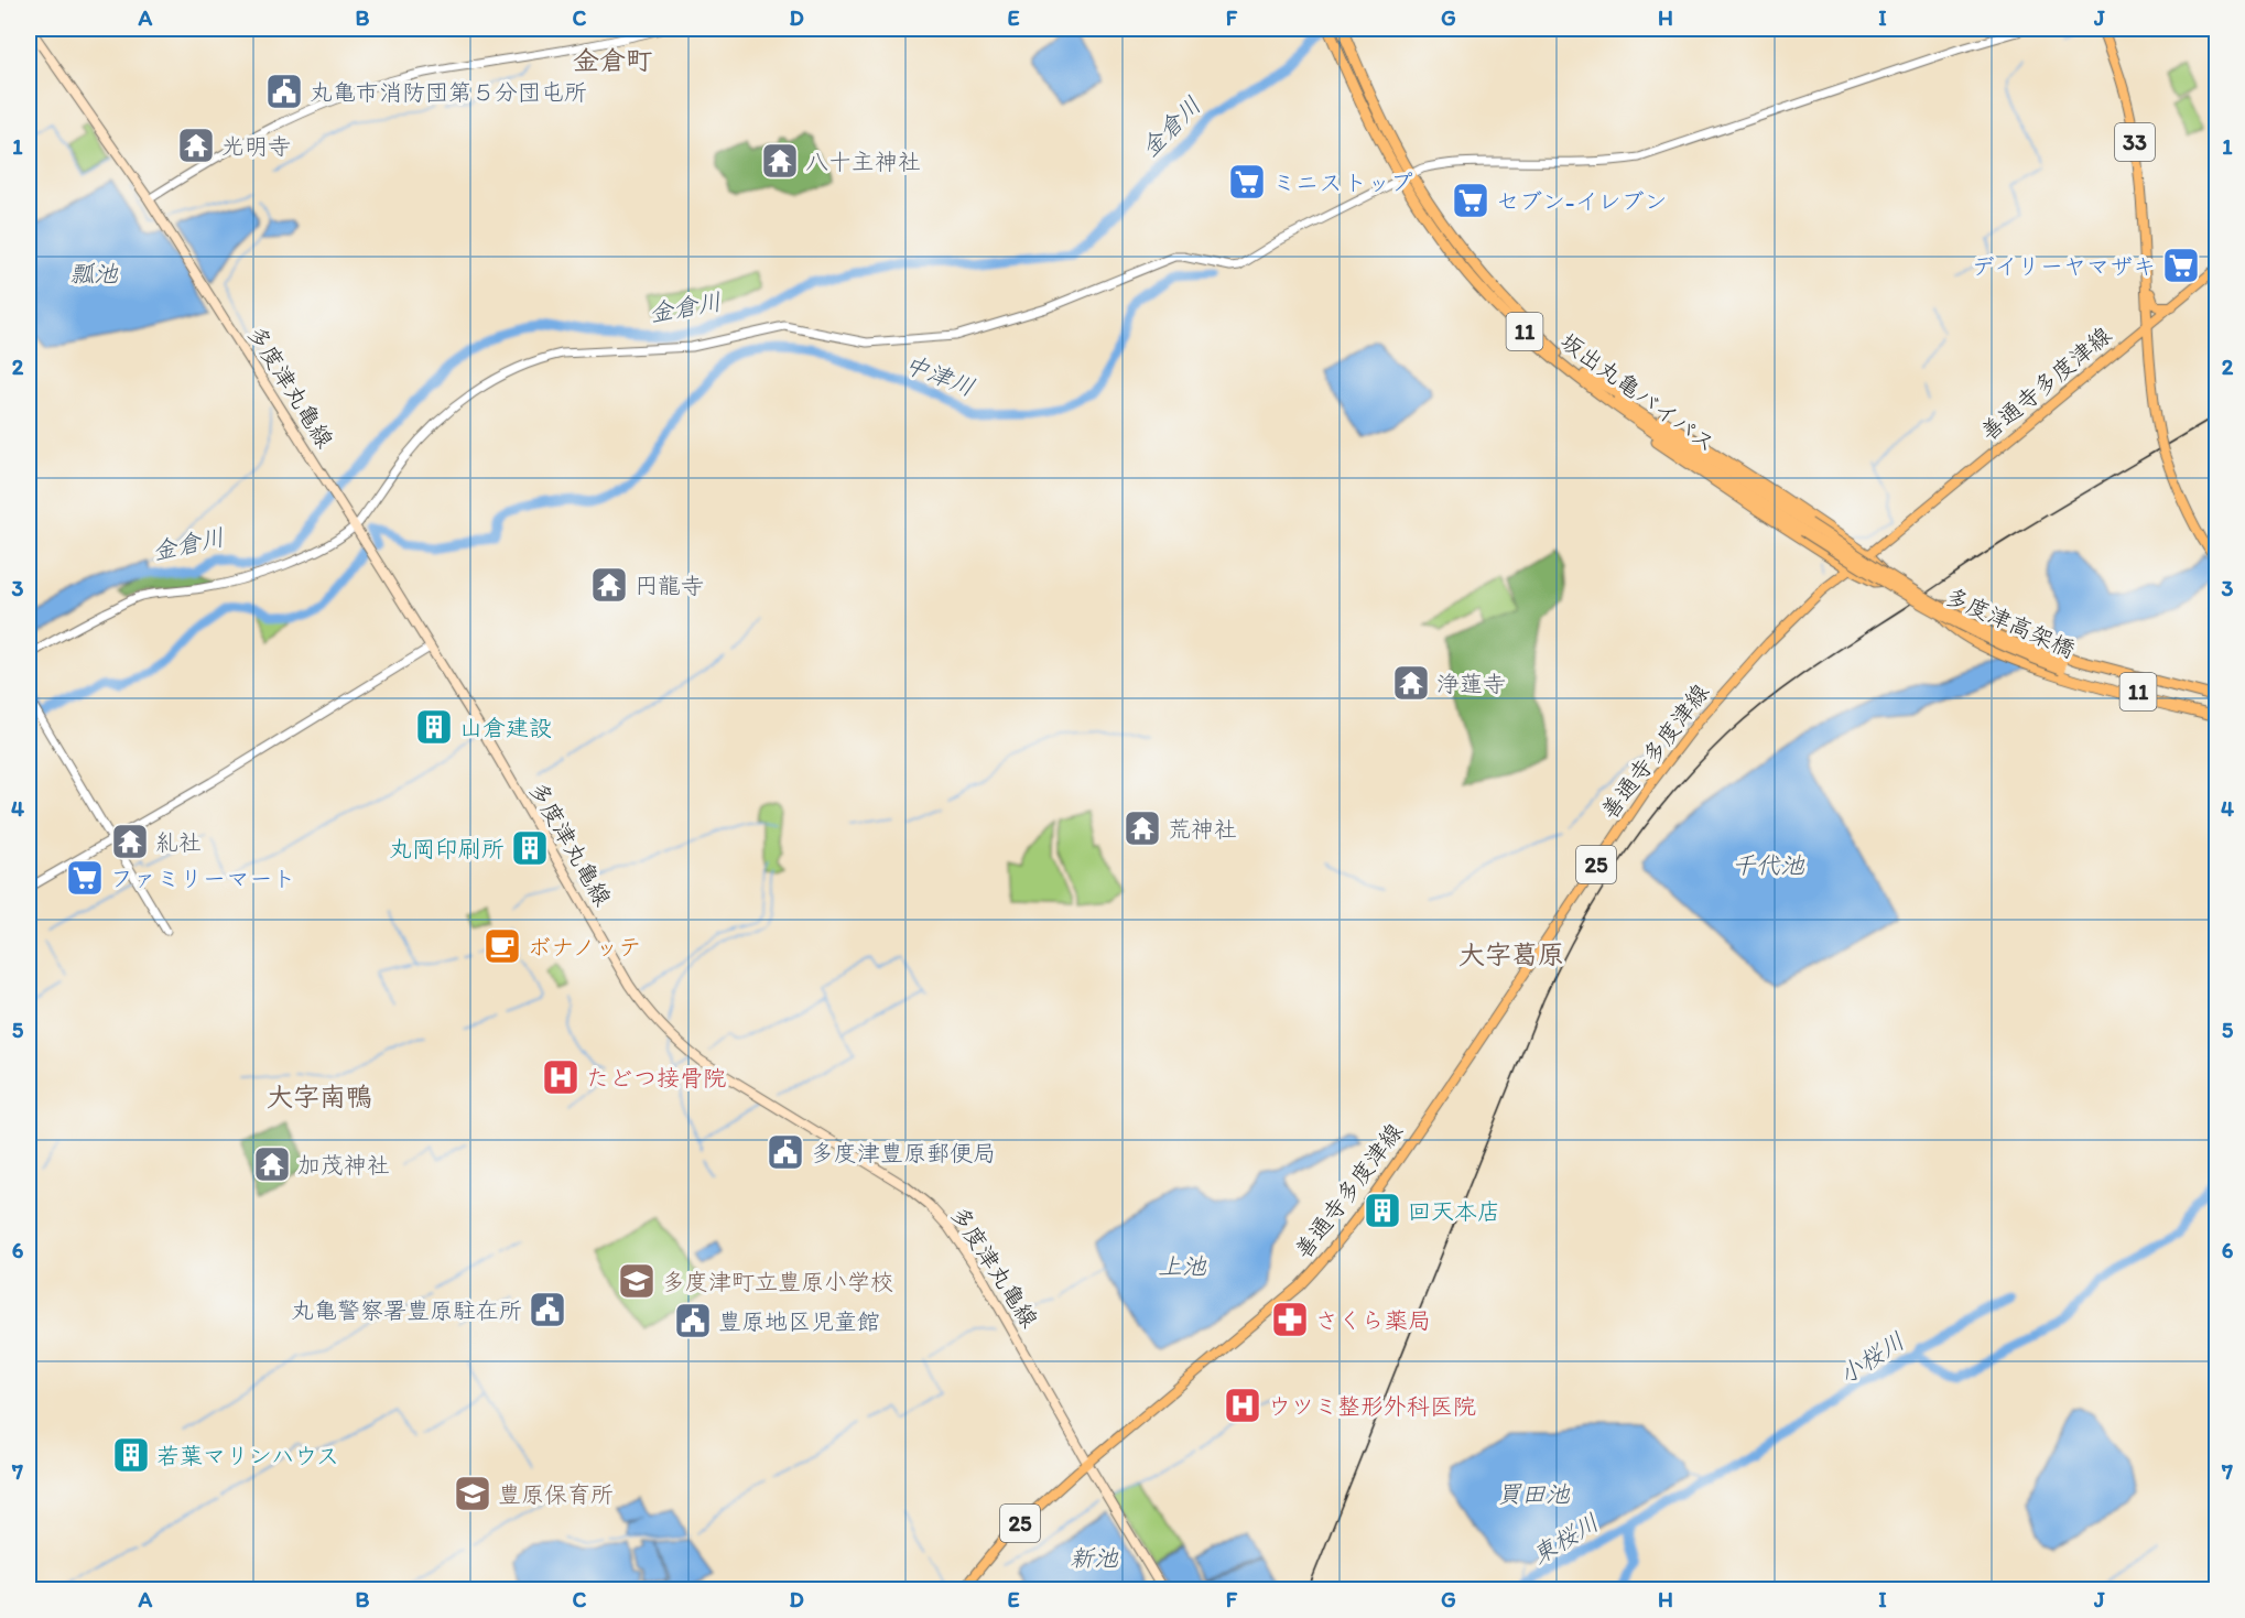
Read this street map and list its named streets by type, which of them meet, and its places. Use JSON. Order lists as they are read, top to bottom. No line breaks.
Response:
{"streets":{"highway":["11","坂出丸亀バイパス","多度津高架橋"],"main road":["33","善通寺多度津線","多度津丸亀線","25"]},"crossings":[["33","善通寺多度津線"],["善通寺多度津線","多度津丸亀線"],["坂出丸亀バイパス","多度津高架橋"]],"districts":["金倉町","大字葛原","大字南鴨"],"water":["金倉川","瓢池","中津川","千代池","上池","小桜川","買田池","東桜川","新池"],"places":{"public building":["丸亀市消防団第５分団屯所","多度津豊原郵便局","丸亀警察署豊原駐在所","豊原地区児童館"],"temple":["光明寺","八十主神社","円龍寺","浄蓮寺","荒神社","糺社","加茂神社"],"supermarket":["ミニストップ","セブン-イレブン","デイリーヤマザキ","ファミリーマート"],"building":["山倉建設","丸岡印刷所","回天本店","若葉マリンハウス"],"cafe":["ボナノッテ"],"hospital":["たどつ接骨院","ウツミ整形外科医院"],"school or university":["多度津町立豊原小学校","豊原保育所"],"pharmacy":["さくら薬局"]},"grid":{"columns":["A","B","C","D","E","F","G","H","I","J"],"rows":["1","2","3","4","5","6","7"]}}
